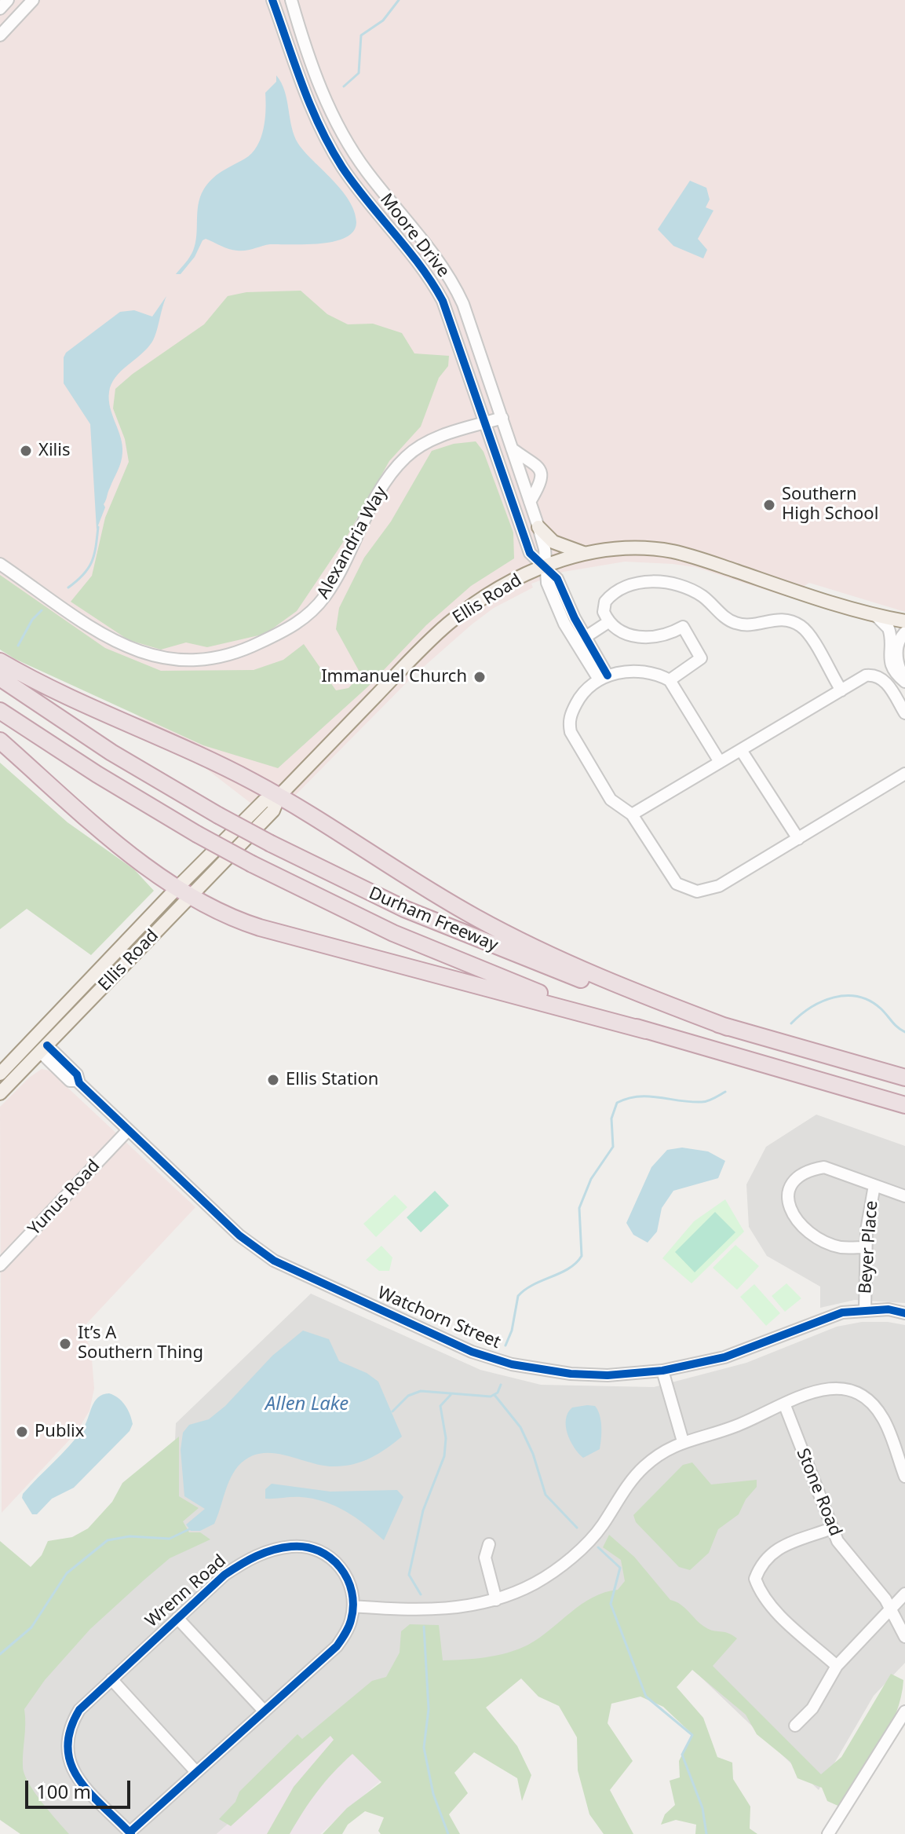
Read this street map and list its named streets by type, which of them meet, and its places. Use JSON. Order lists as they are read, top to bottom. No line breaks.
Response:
{"streets":{"highway":["Durham Freeway"],"main road":["Ellis Road"],"street":["Moore Drive","Alexandria Way","Yunus Road","Beyer Place","Watchorn Street","Stone Road","Wrenn Road"]},"crossings":[["Moore Drive","Alexandria Way"],["Moore Drive","Ellis Road"],["Ellis Road","Watchorn Street"],["Yunus Road","Watchorn Street"],["Beyer Place","Watchorn Street"]],"water":["Allen Lake"],"places":["Xilis","Southern High School","Immanuel Church","Ellis Station","It’s A Southern Thing","Publix"],"scale_bar":"100 m"}
